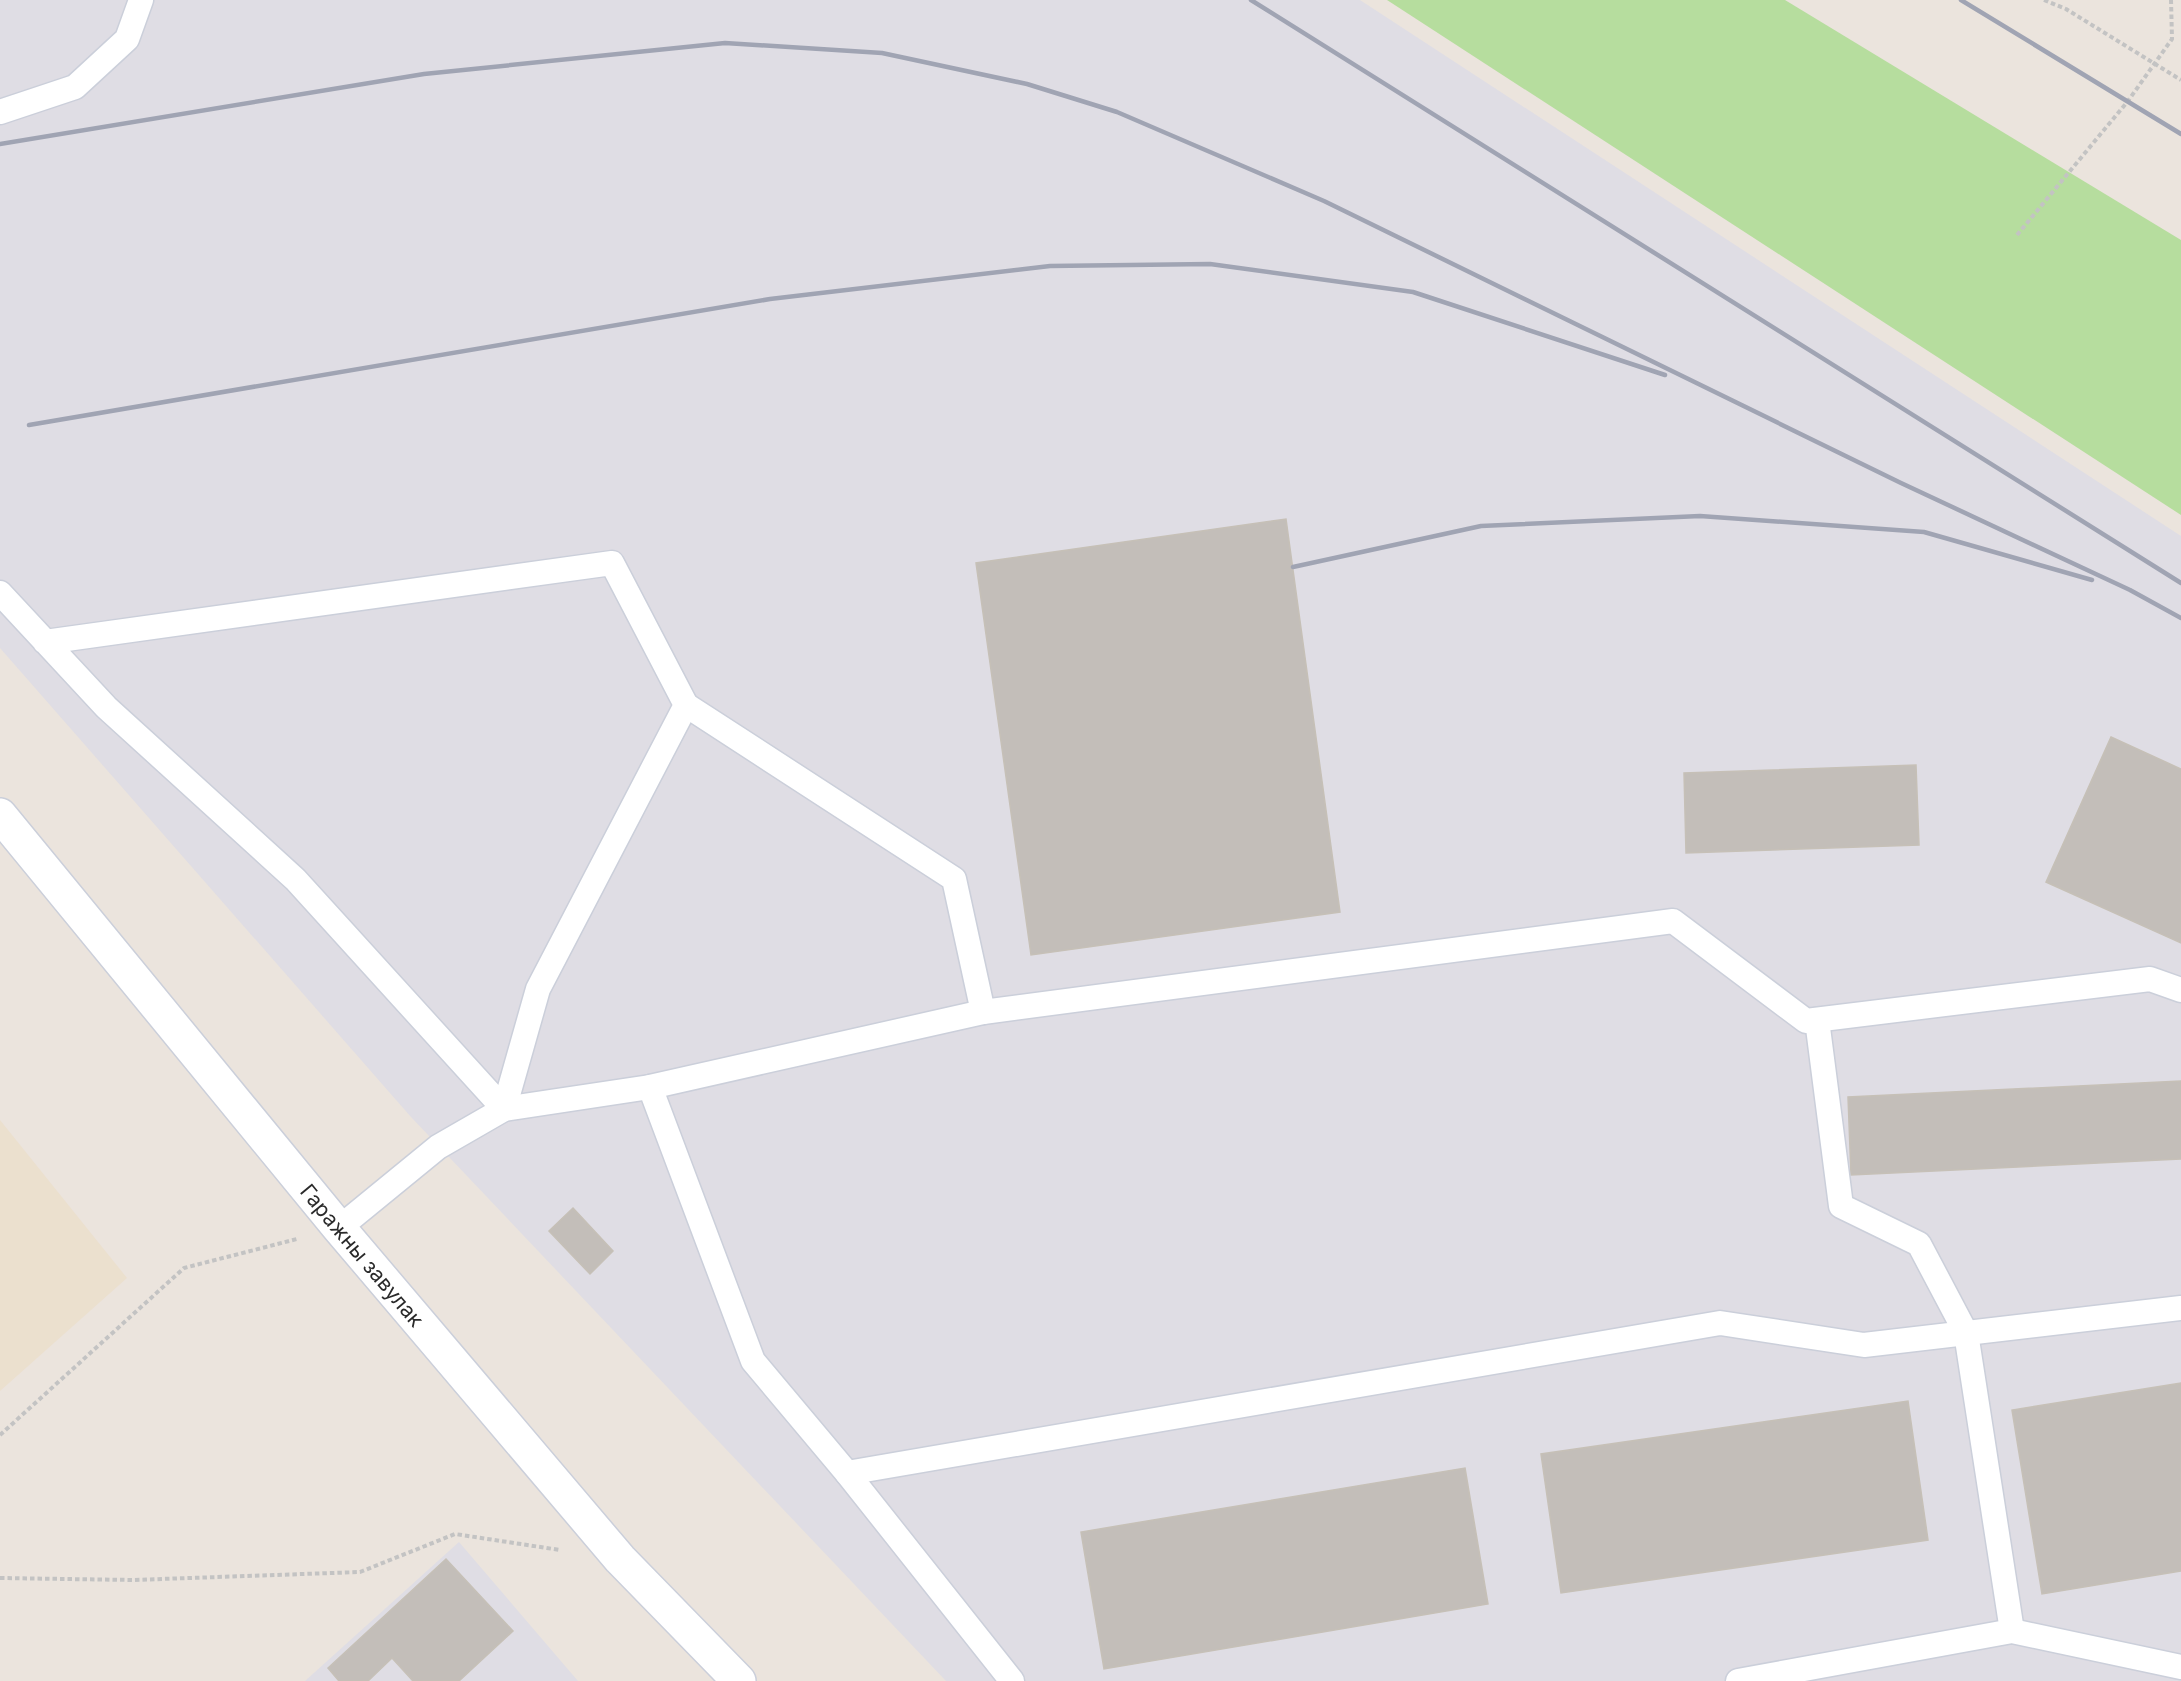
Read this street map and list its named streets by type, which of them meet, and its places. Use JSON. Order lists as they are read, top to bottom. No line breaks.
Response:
{"streets":{"street":["Гаражны завулак"]}}
